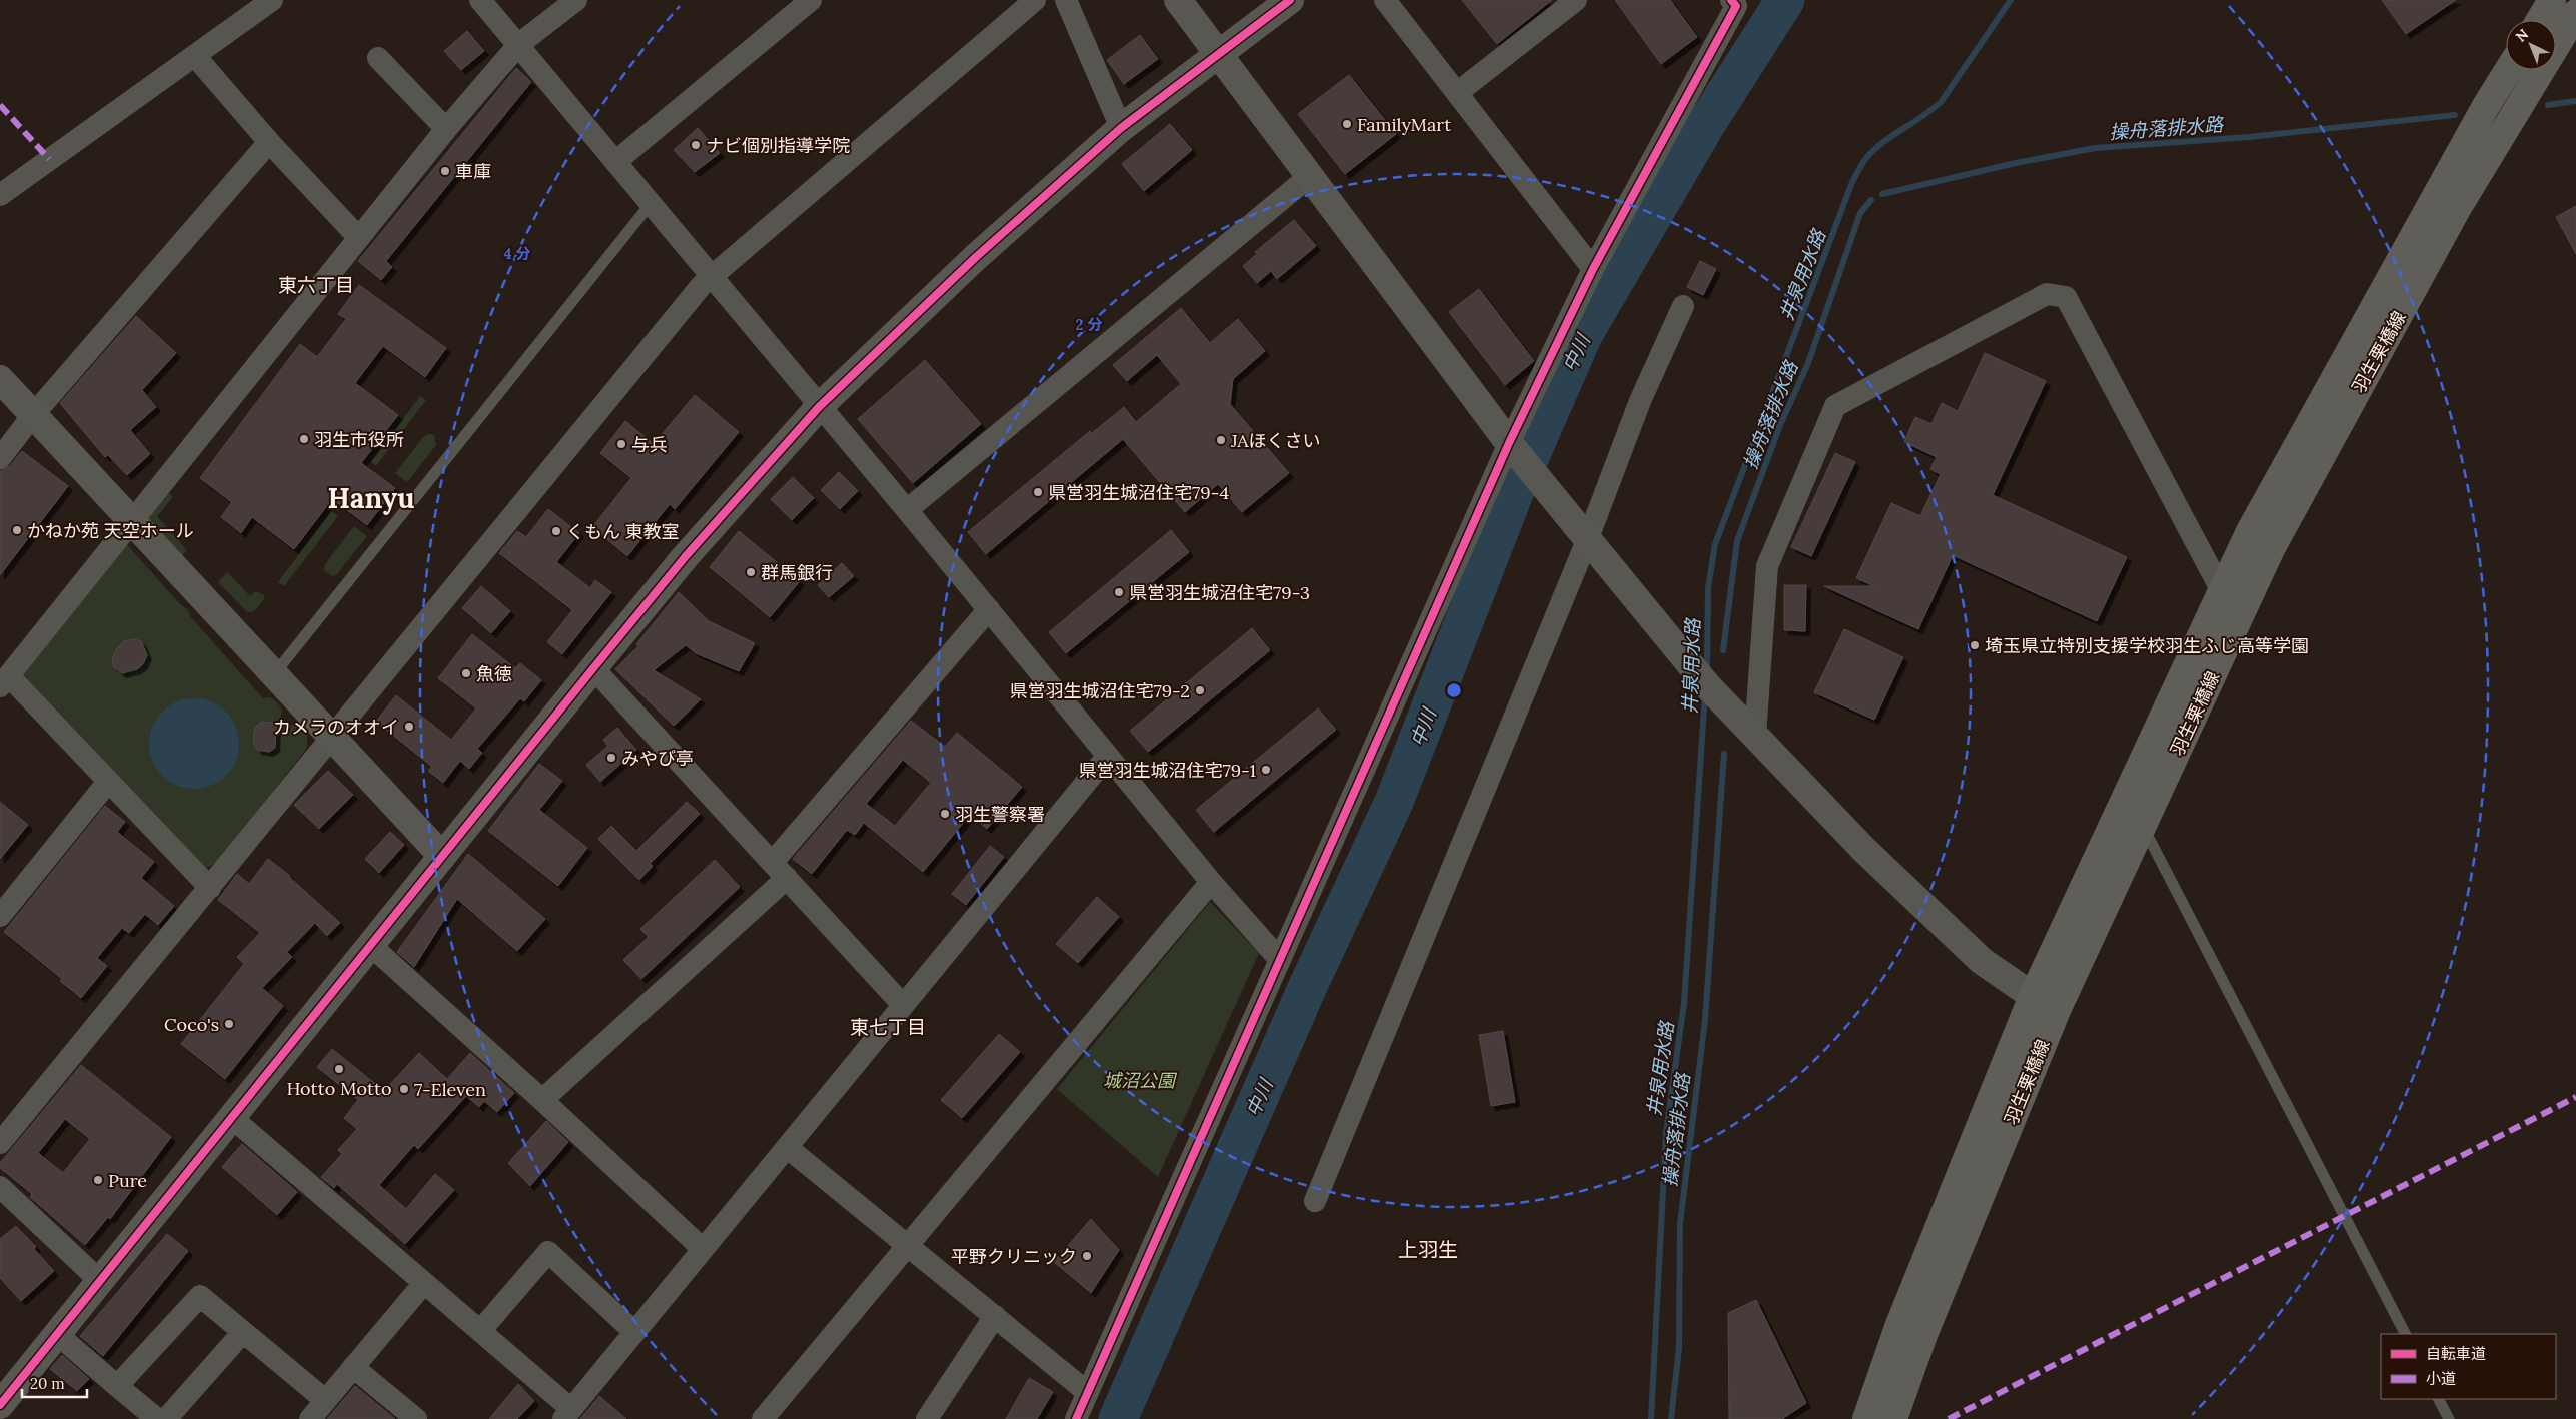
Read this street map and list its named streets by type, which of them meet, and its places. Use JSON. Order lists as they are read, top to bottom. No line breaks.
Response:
{"streets":{"main road":["羽生栗橋線"]},"districts":["東六丁目","Hanyu","東七丁目","上羽生"],"water":["操舟落排水路","井泉用水路","中川"],"parks":["城沼公園"],"places":["FamilyMart","ナビ個別指導学院","車庫","羽生市役所","JAほくさい","与兵","県営羽生城沼住宅79-4","かねか苑 天空ホール","くもん 東教室","群馬銀行","県営羽生城沼住宅79-3","埼玉県立特別支援学校羽生ふじ高等学園","魚徳","県営羽生城沼住宅79-2","カメラのオオイ","みやび亭","県営羽生城沼住宅79-1","羽生警察署","Coco's","Hotto Motto","7-Eleven","Pure","平野クリニック"],"legend":["自転車道","小道"],"scale_bar":"20 m","north":"top left","rings":["4 分","2 分"]}
